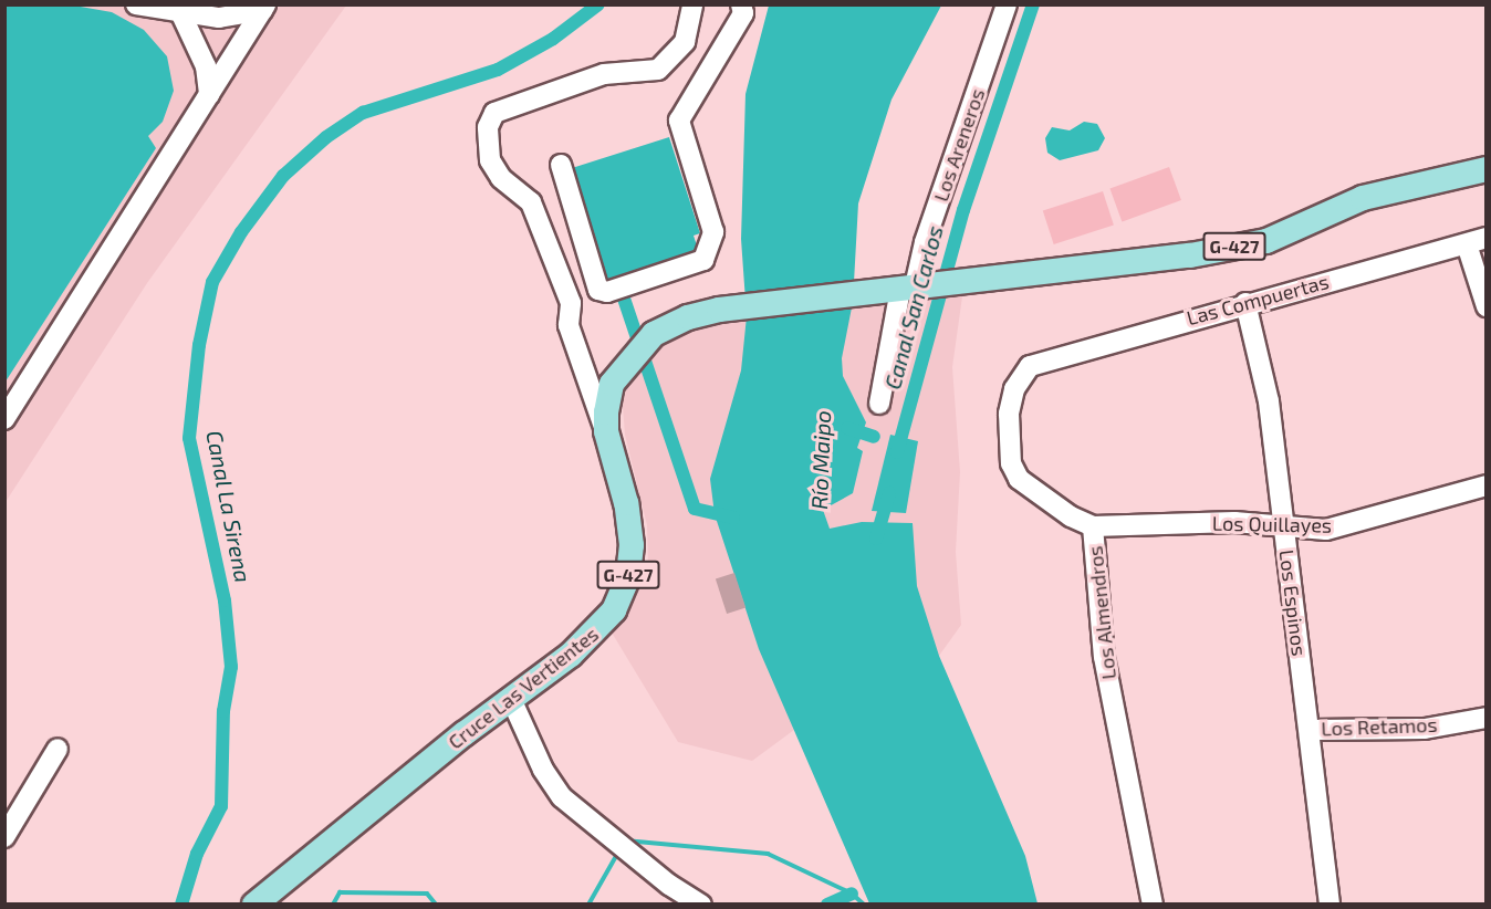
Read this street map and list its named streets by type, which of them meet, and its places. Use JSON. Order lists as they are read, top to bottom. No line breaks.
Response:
{"streets":{"main road":["G-427","Cruce Las Vertientes"],"street":["Los Areneros","Las Compuertas","Los Quillayes","Los Espinos","Los Almendros","Los Retamos"]},"crossings":[["Los Areneros","Cruce Las Vertientes"],["Las Compuertas","Los Espinos"],["Las Compuertas","Los Almendros"],["Los Quillayes","Los Espinos"],["Los Quillayes","Los Almendros"],["Los Espinos","Los Retamos"]],"water":["Canal San Carlos","Río Maipo","Canal La Sirena"]}
